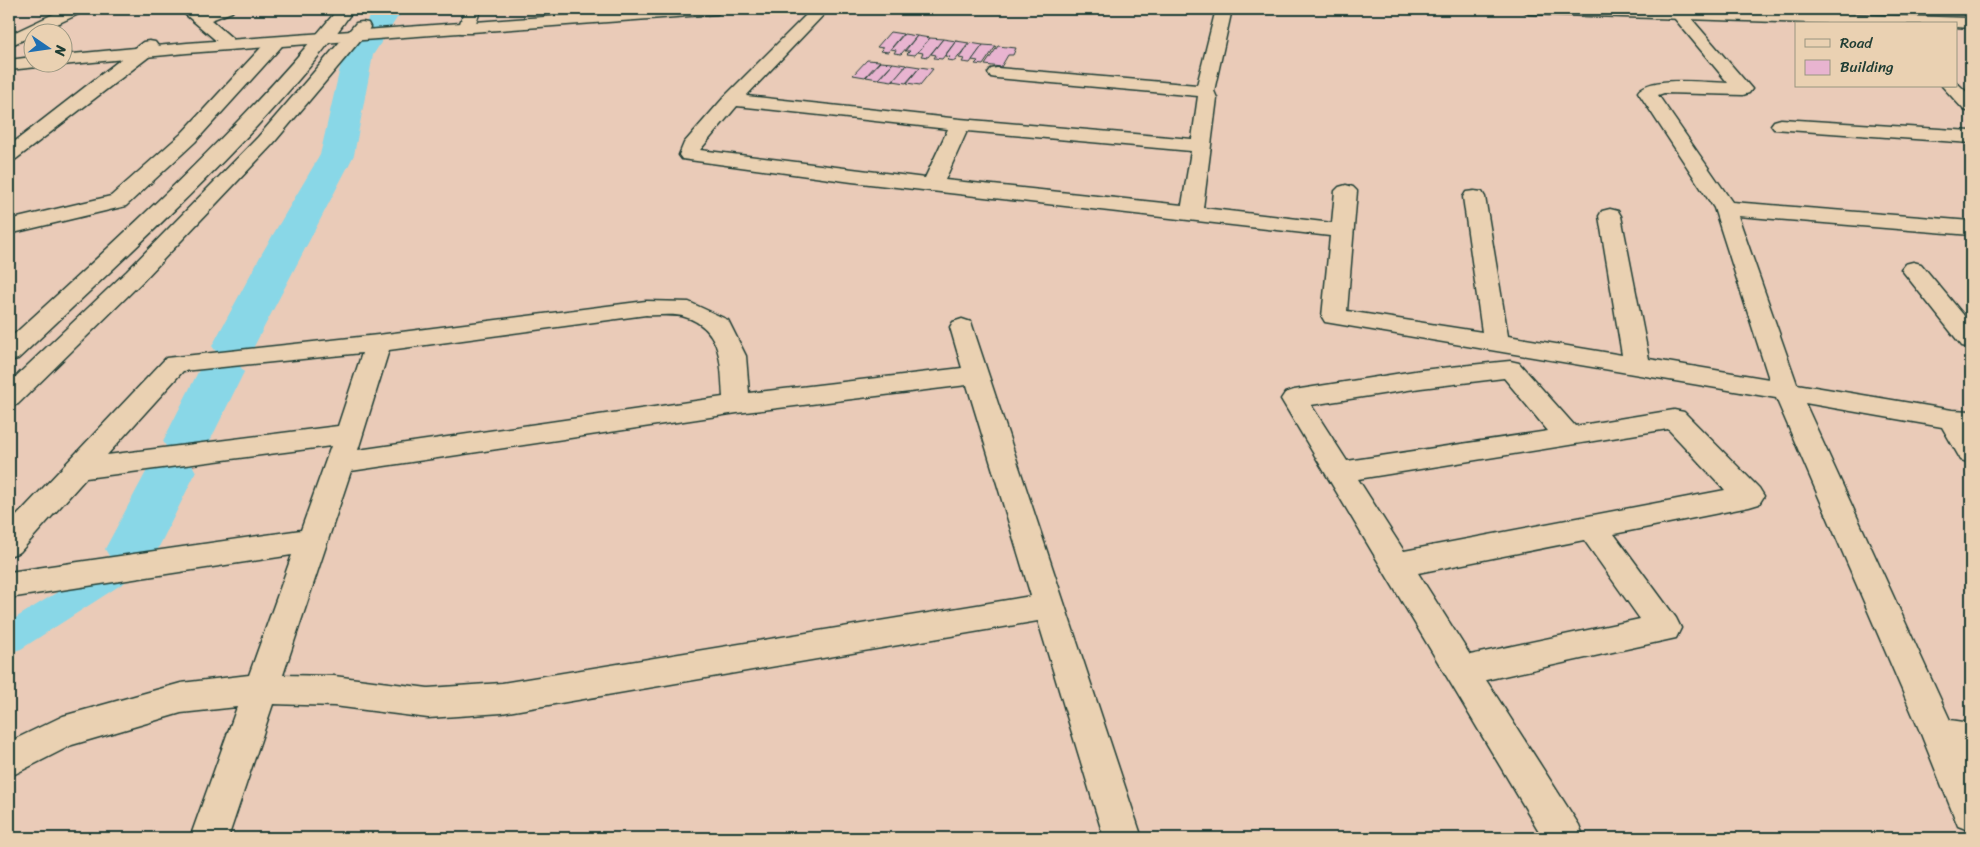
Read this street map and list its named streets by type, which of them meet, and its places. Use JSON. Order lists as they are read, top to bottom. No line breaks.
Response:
{"legend":["Road","Building"],"north":"right"}
